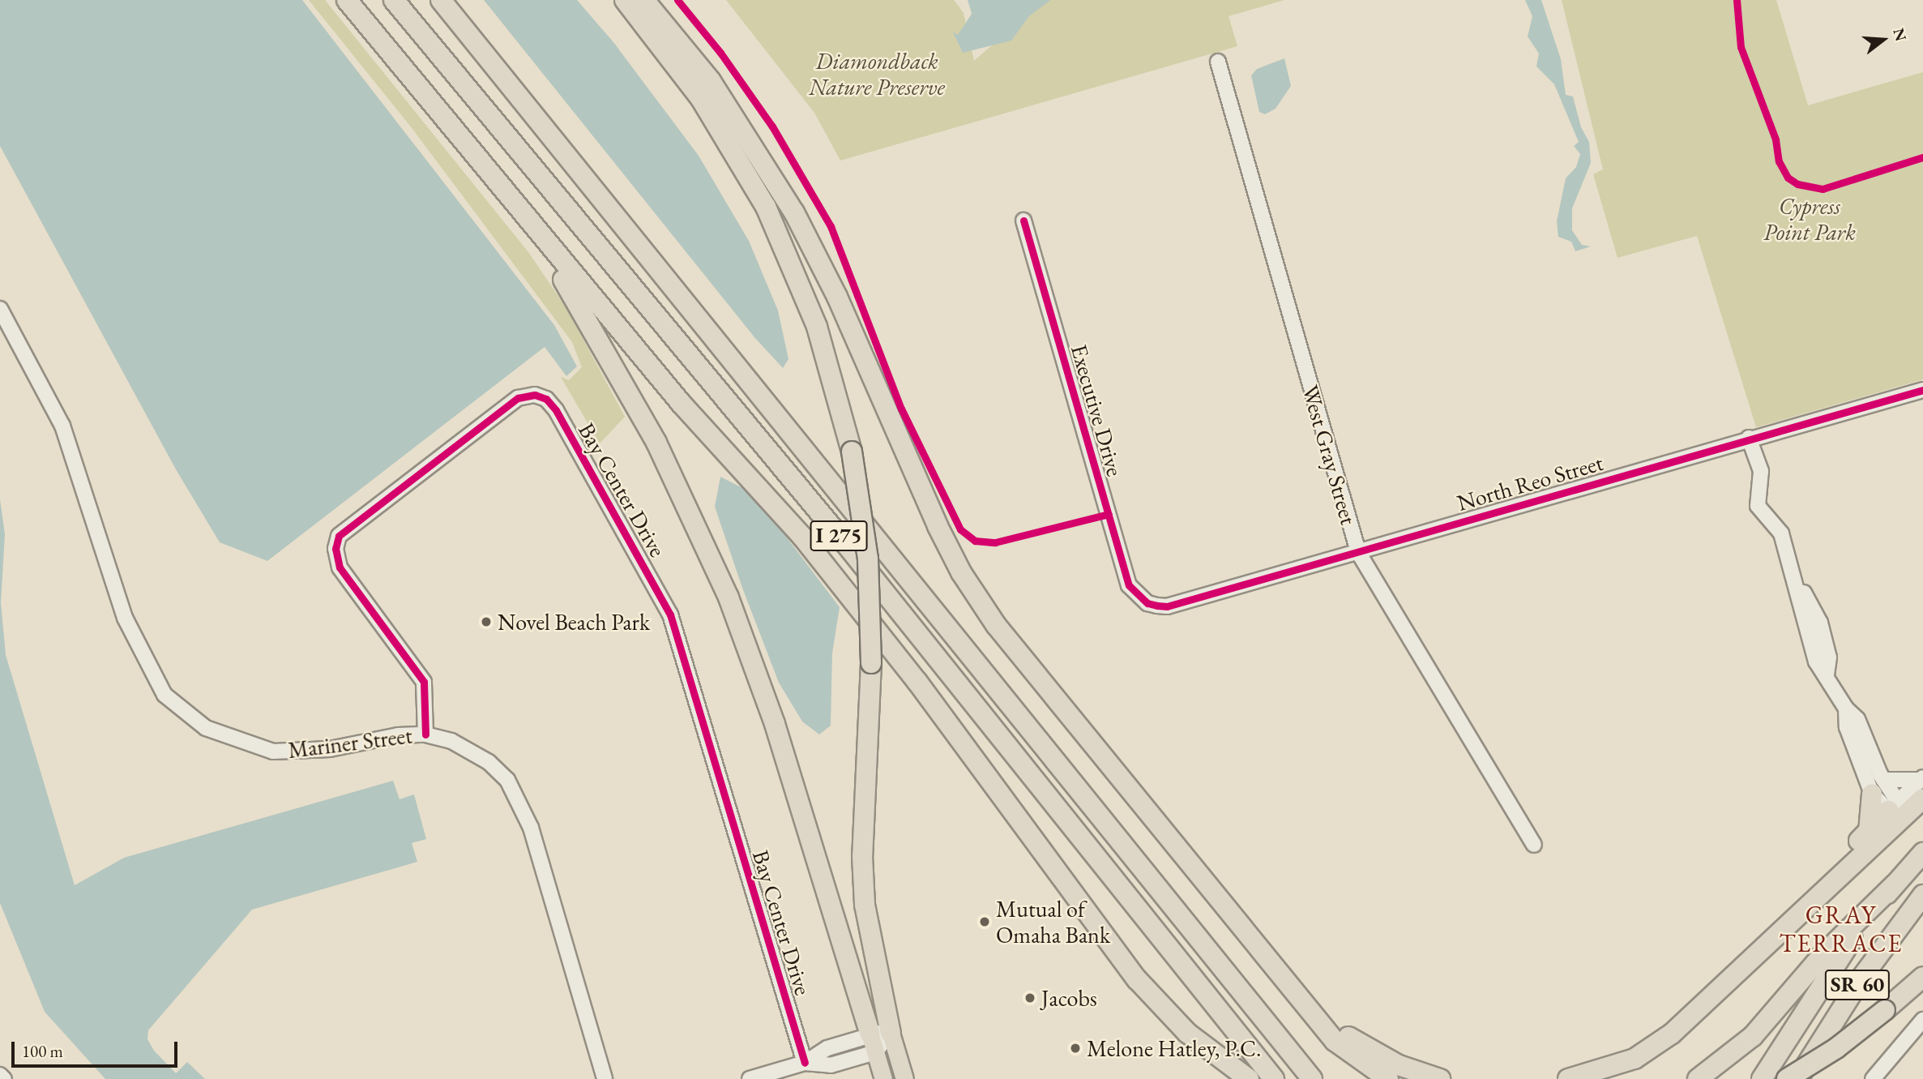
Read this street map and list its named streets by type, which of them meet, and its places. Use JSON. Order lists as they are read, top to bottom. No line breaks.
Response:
{"streets":{"highway":["I 275","SR 60"],"street":["Executive Drive","West Gray Street","North Reo Street","Bay Center Drive","Mariner Street"]},"crossings":[["Executive Drive","North Reo Street"],["West Gray Street","North Reo Street"],["Bay Center Drive","Mariner Street"]],"districts":["GRAY TERRACE"],"parks":["Diamondback Nature Preserve","Cypress Point Park"],"places":["Novel Beach Park","Mutual of Omaha Bank","Jacobs","Melone Hatley, P.C."],"scale_bar":"100 m","north":"right"}
